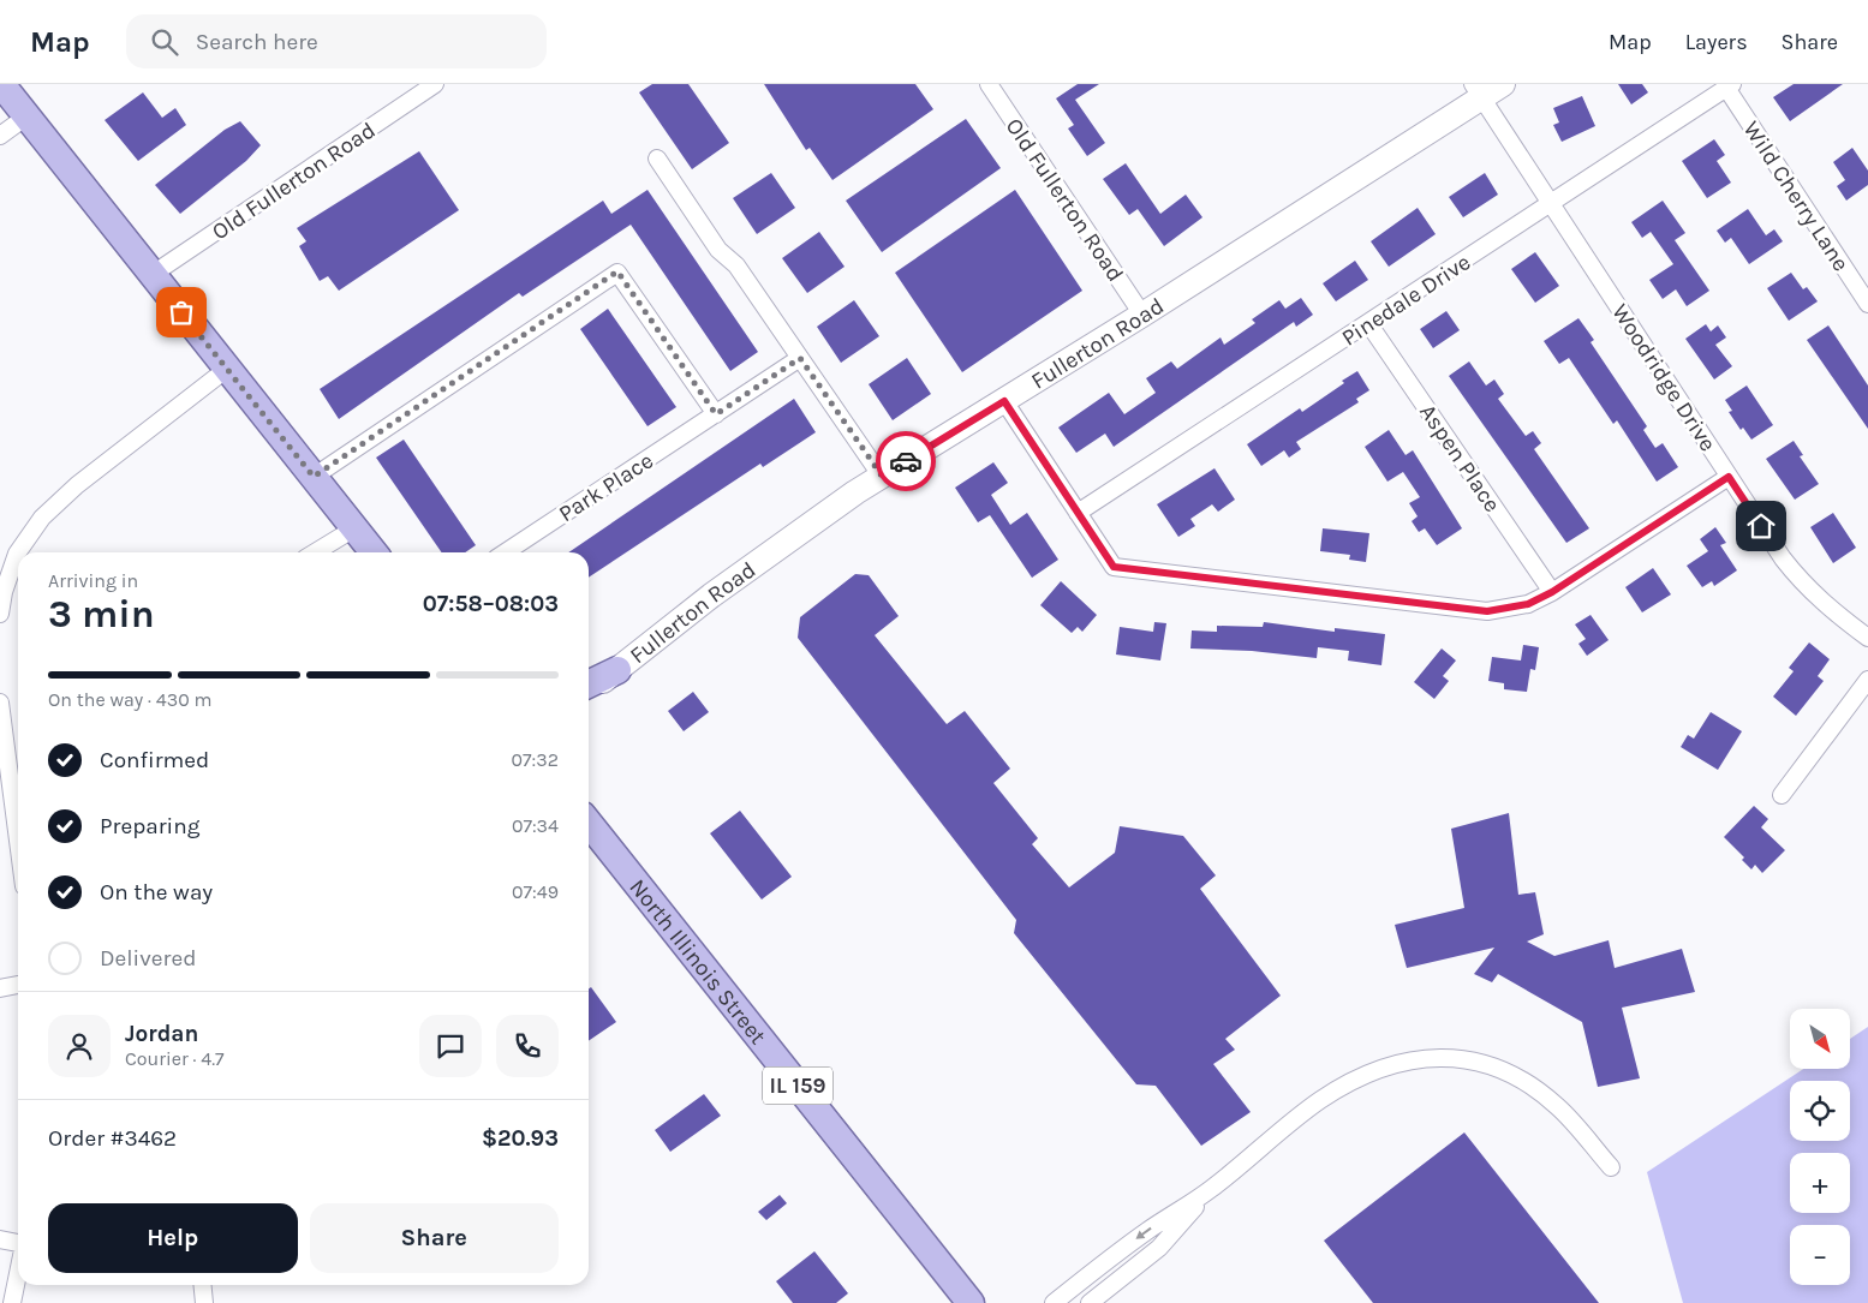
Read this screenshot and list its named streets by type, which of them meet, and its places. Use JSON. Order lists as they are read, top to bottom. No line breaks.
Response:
{"streets":{"main road":["North Illinois Street","IL 159"],"street":["Old Fullerton Road","Wild Cherry Lane","Pinedale Drive","Fullerton Road","Woodridge Drive","Aspen Place","Park Place"]},"crossings":[["Old Fullerton Road","Fullerton Road"],["Wild Cherry Lane","Pinedale Drive"],["Pinedale Drive","Woodridge Drive"],["Pinedale Drive","Aspen Place"],["Fullerton Road","Woodridge Drive"]],"north":"bottom right","page":{"header":"Map","search":"Search here","nav":["Map","Layers","Share"],"heading":["3 min","Arriving in","07:58–08:03"],"panel":["Jordan","Courier · 4.7","Order #3462","$20.93"],"bar":"On the way · 430 m","list":[["Confirmed","07:32"],["Preparing","07:34"],["On the way","07:49"],"Delivered"],"map_buttons":["+","−"],"buttons":["Help","Share"]}}
